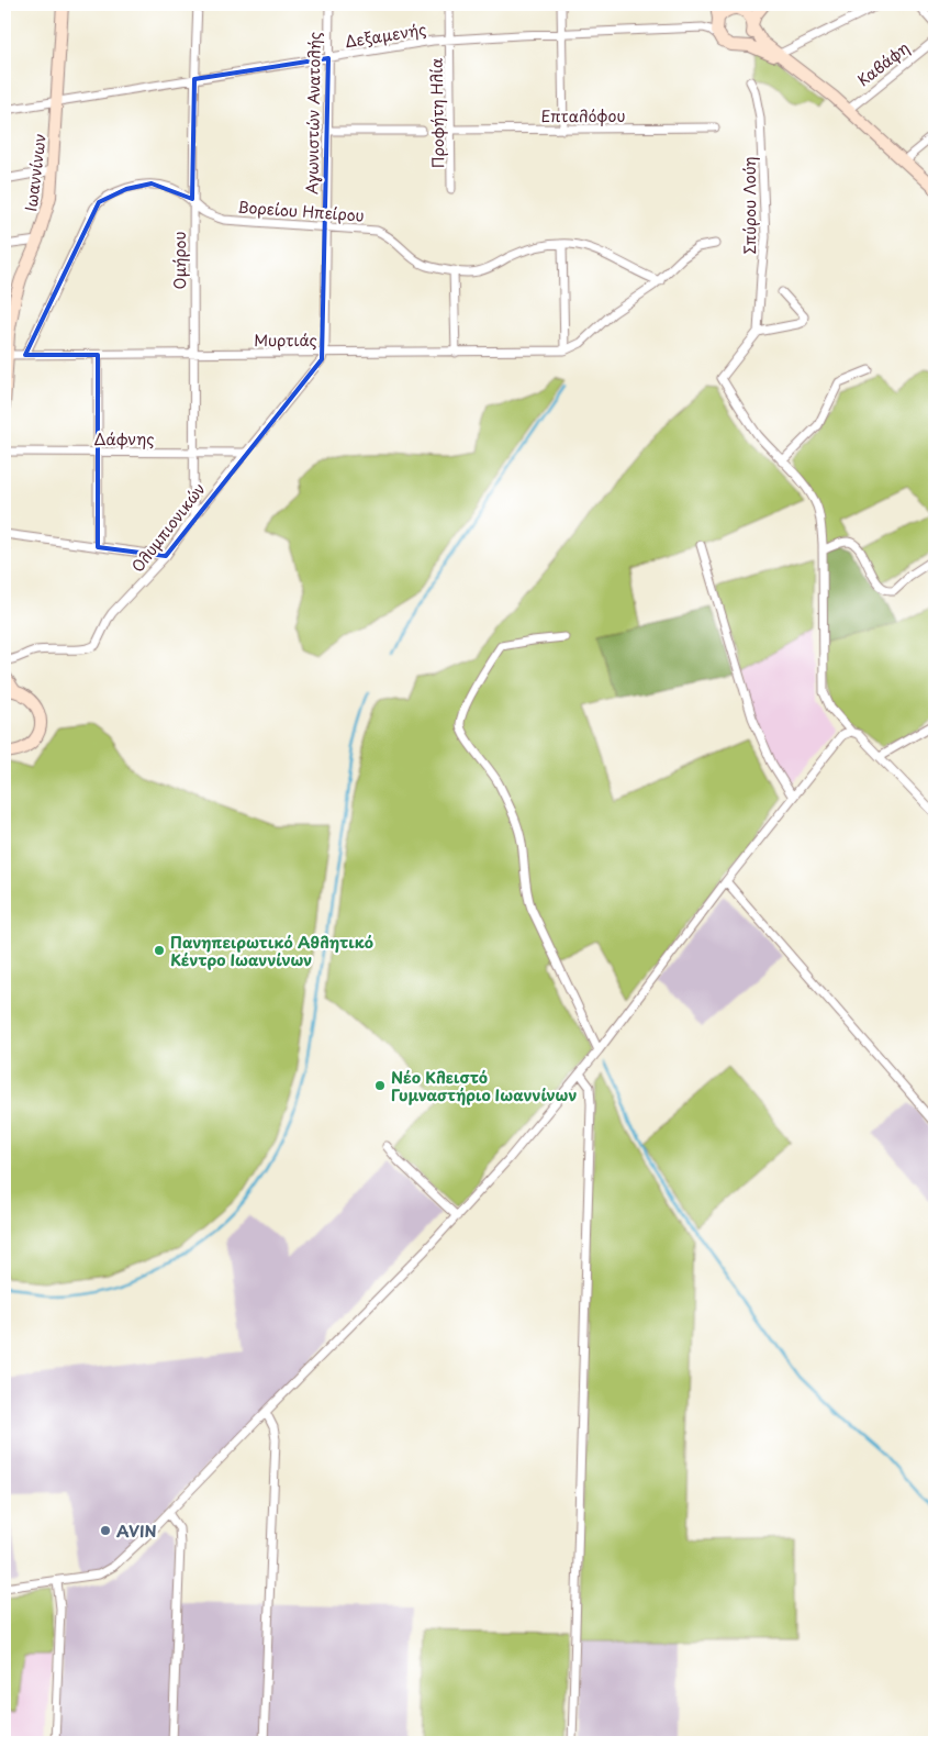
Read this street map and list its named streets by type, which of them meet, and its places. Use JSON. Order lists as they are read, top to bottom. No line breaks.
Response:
{"streets":{"main road":["Ιωαννίνων"],"street":["Δεξαμενής","Καβάφη","Αγωνιστών Ανατολής","Προφήτη Ηλία","Επταλόφου","Σπύρου Λούη","Βορείου Ηπείρου","Ομήρου","Μυρτιάς","Δάφνης","Ολυμπιονικών"]},"crossings":[["Δεξαμενής","Αγωνιστών Ανατολής"],["Δεξαμενής","Προφήτη Ηλία"],["Δεξαμενής","Ιωαννίνων"],["Δεξαμενής","Ομήρου"],["Αγωνιστών Ανατολής","Βορείου Ηπείρου"],["Αγωνιστών Ανατολής","Μυρτιάς"],["Αγωνιστών Ανατολής","Ολυμπιονικών"],["Προφήτη Ηλία","Επταλόφου"],["Ιωαννίνων","Μυρτιάς"],["Βορείου Ηπείρου","Ομήρου"],["Βορείου Ηπείρου","Μυρτιάς"],["Ομήρου","Μυρτιάς"],["Ομήρου","Δάφνης"],["Ομήρου","Ολυμπιονικών"],["Μυρτιάς","Ολυμπιονικών"],["Δάφνης","Ολυμπιονικών"]],"places":["Πανηπειρωτικό Αθλητικό Κέντρο Ιωαννίνων","Νέο Κλειστό Γυμναστήριο Ιωαννίνων","AVIN"]}
